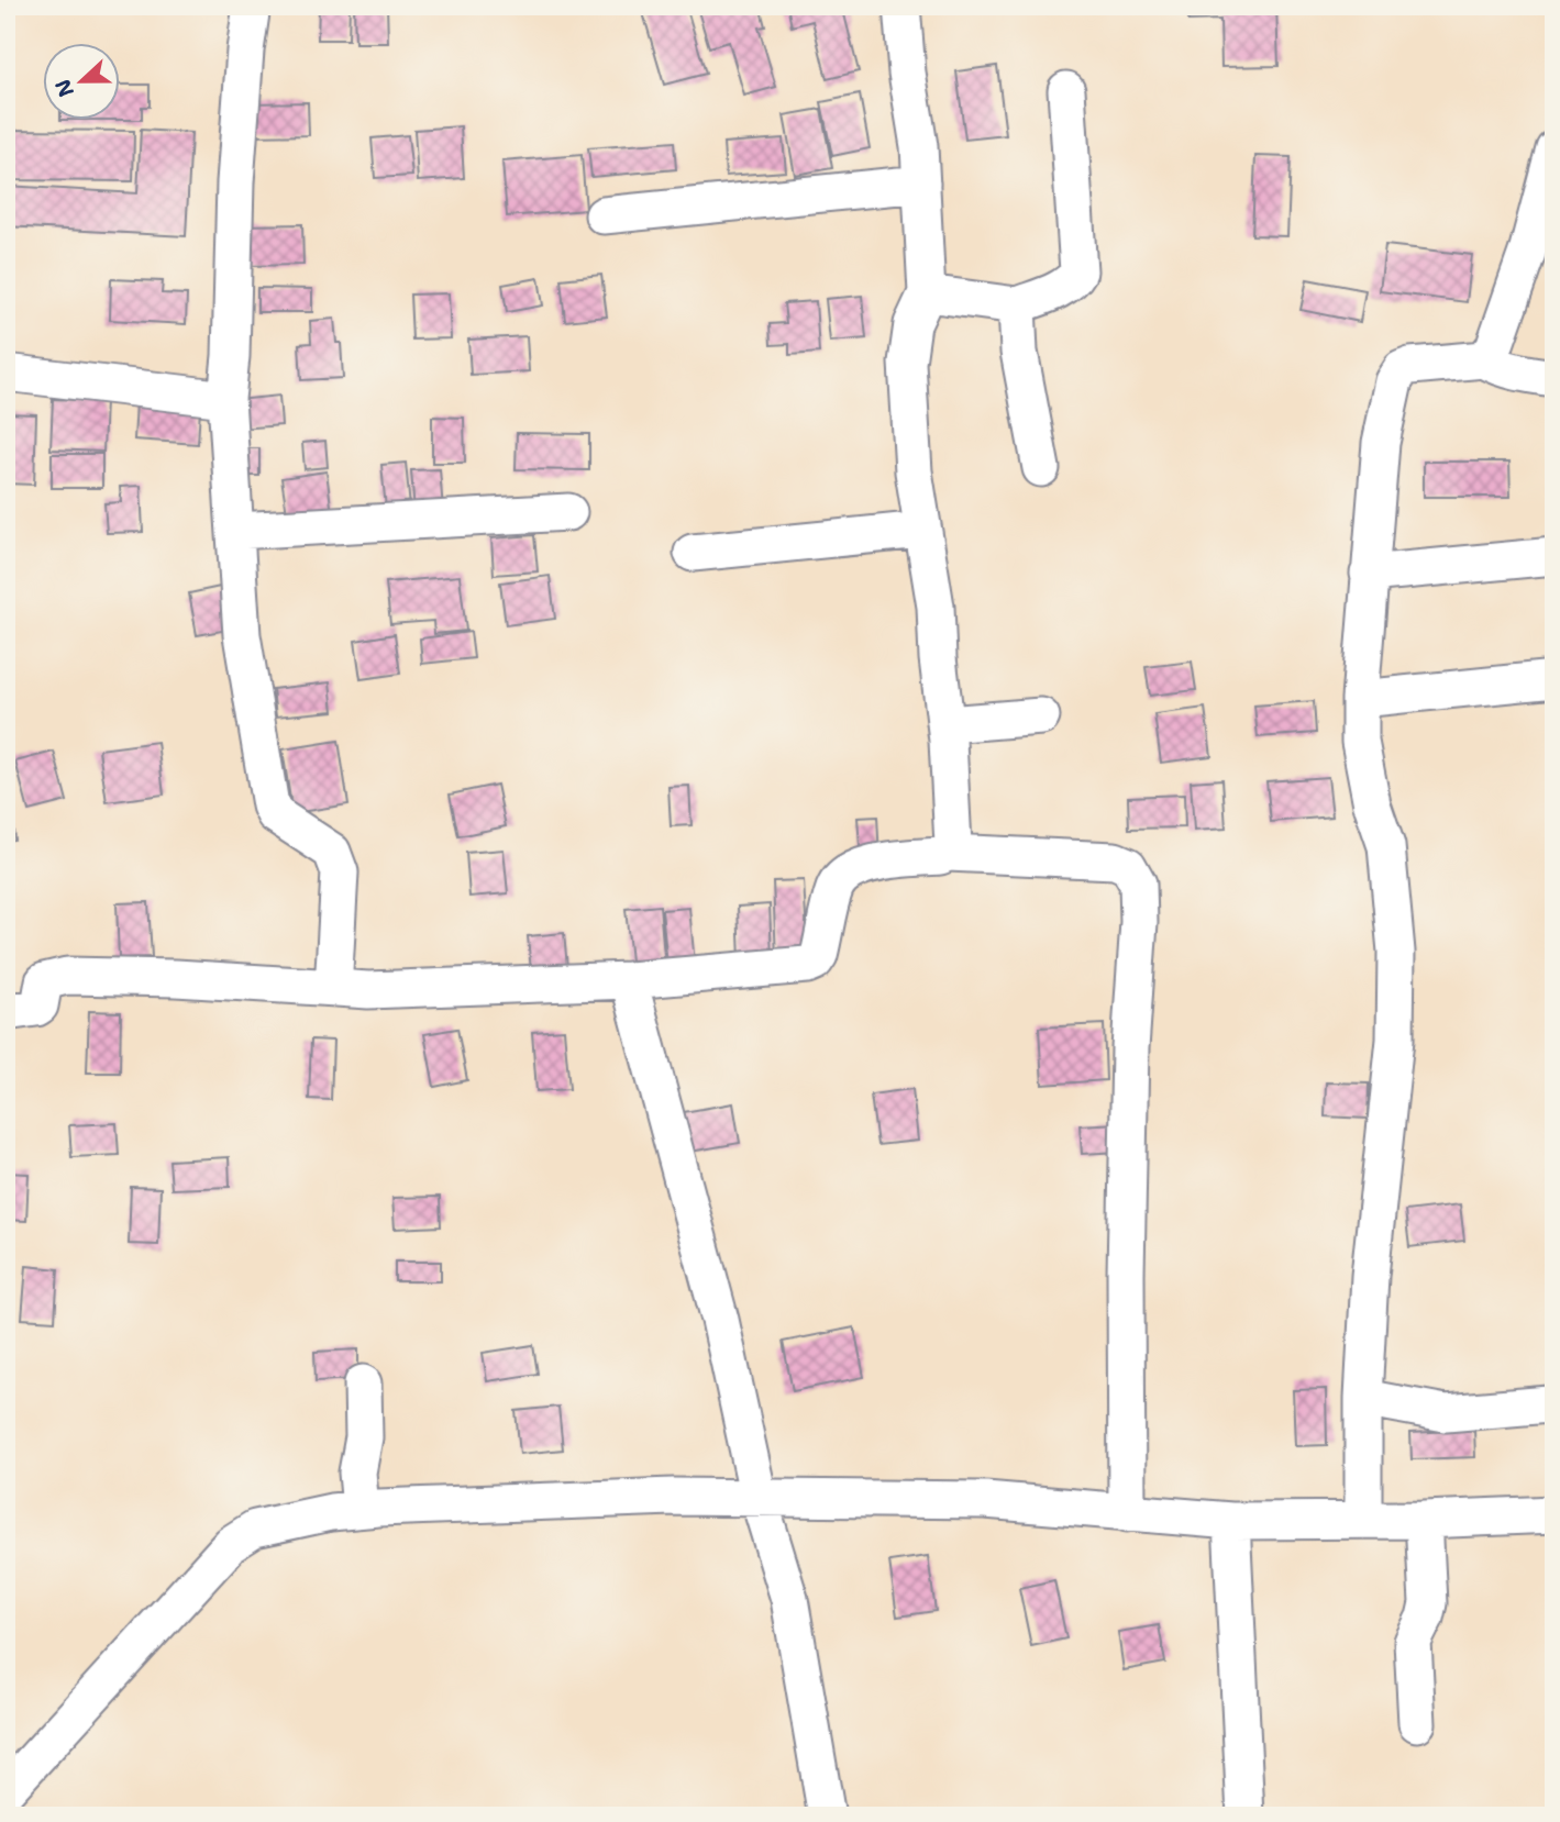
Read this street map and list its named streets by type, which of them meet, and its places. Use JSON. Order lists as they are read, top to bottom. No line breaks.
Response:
{"north":"left"}
